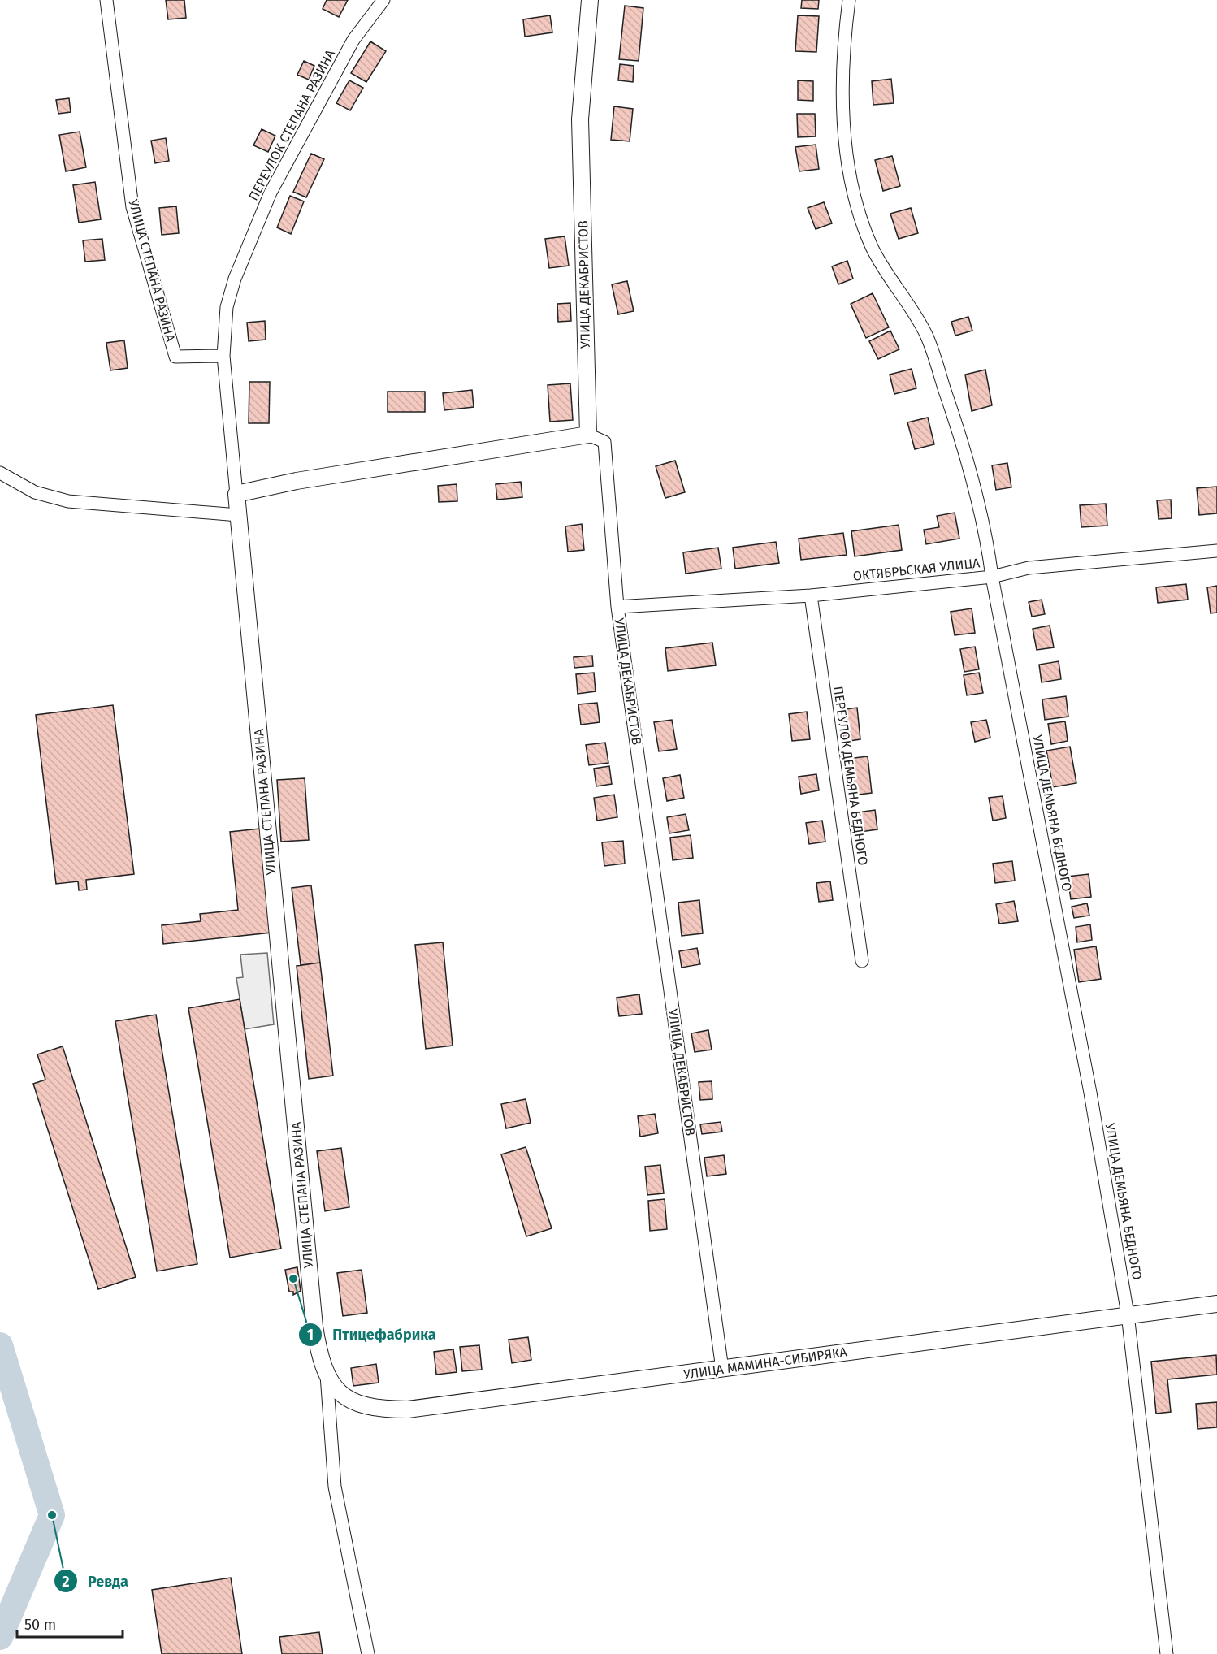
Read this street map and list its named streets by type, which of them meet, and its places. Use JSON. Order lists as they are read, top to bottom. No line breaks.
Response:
{"streets":{"street":["ПЕРЕУЛОК СТЕПАНА РАЗИНА","УЛИЦА СТЕПАНА РАЗИНА","УЛИЦА ДЕКАБРИСТОВ","ОКТЯБРЬСКАЯ УЛИЦА","ПЕРЕУЛОК ДЕМЬЯНА БЕДНОГО","УЛИЦА ДЕМЬЯНА БЕДНОГО","УЛИЦА МАМИНА-СИБИРЯКА"]},"crossings":[["ПЕРЕУЛОК СТЕПАНА РАЗИНА","УЛИЦА СТЕПАНА РАЗИНА"],["УЛИЦА СТЕПАНА РАЗИНА","УЛИЦА МАМИНА-СИБИРЯКА"],["УЛИЦА ДЕКАБРИСТОВ","ОКТЯБРЬСКАЯ УЛИЦА"],["УЛИЦА ДЕКАБРИСТОВ","УЛИЦА МАМИНА-СИБИРЯКА"],["ОКТЯБРЬСКАЯ УЛИЦА","ПЕРЕУЛОК ДЕМЬЯНА БЕДНОГО"],["ОКТЯБРЬСКАЯ УЛИЦА","УЛИЦА ДЕМЬЯНА БЕДНОГО"],["УЛИЦА ДЕМЬЯНА БЕДНОГО","УЛИЦА МАМИНА-СИБИРЯКА"]],"places":["Птицефабрика","Ревда"],"scale_bar":"50 m"}
